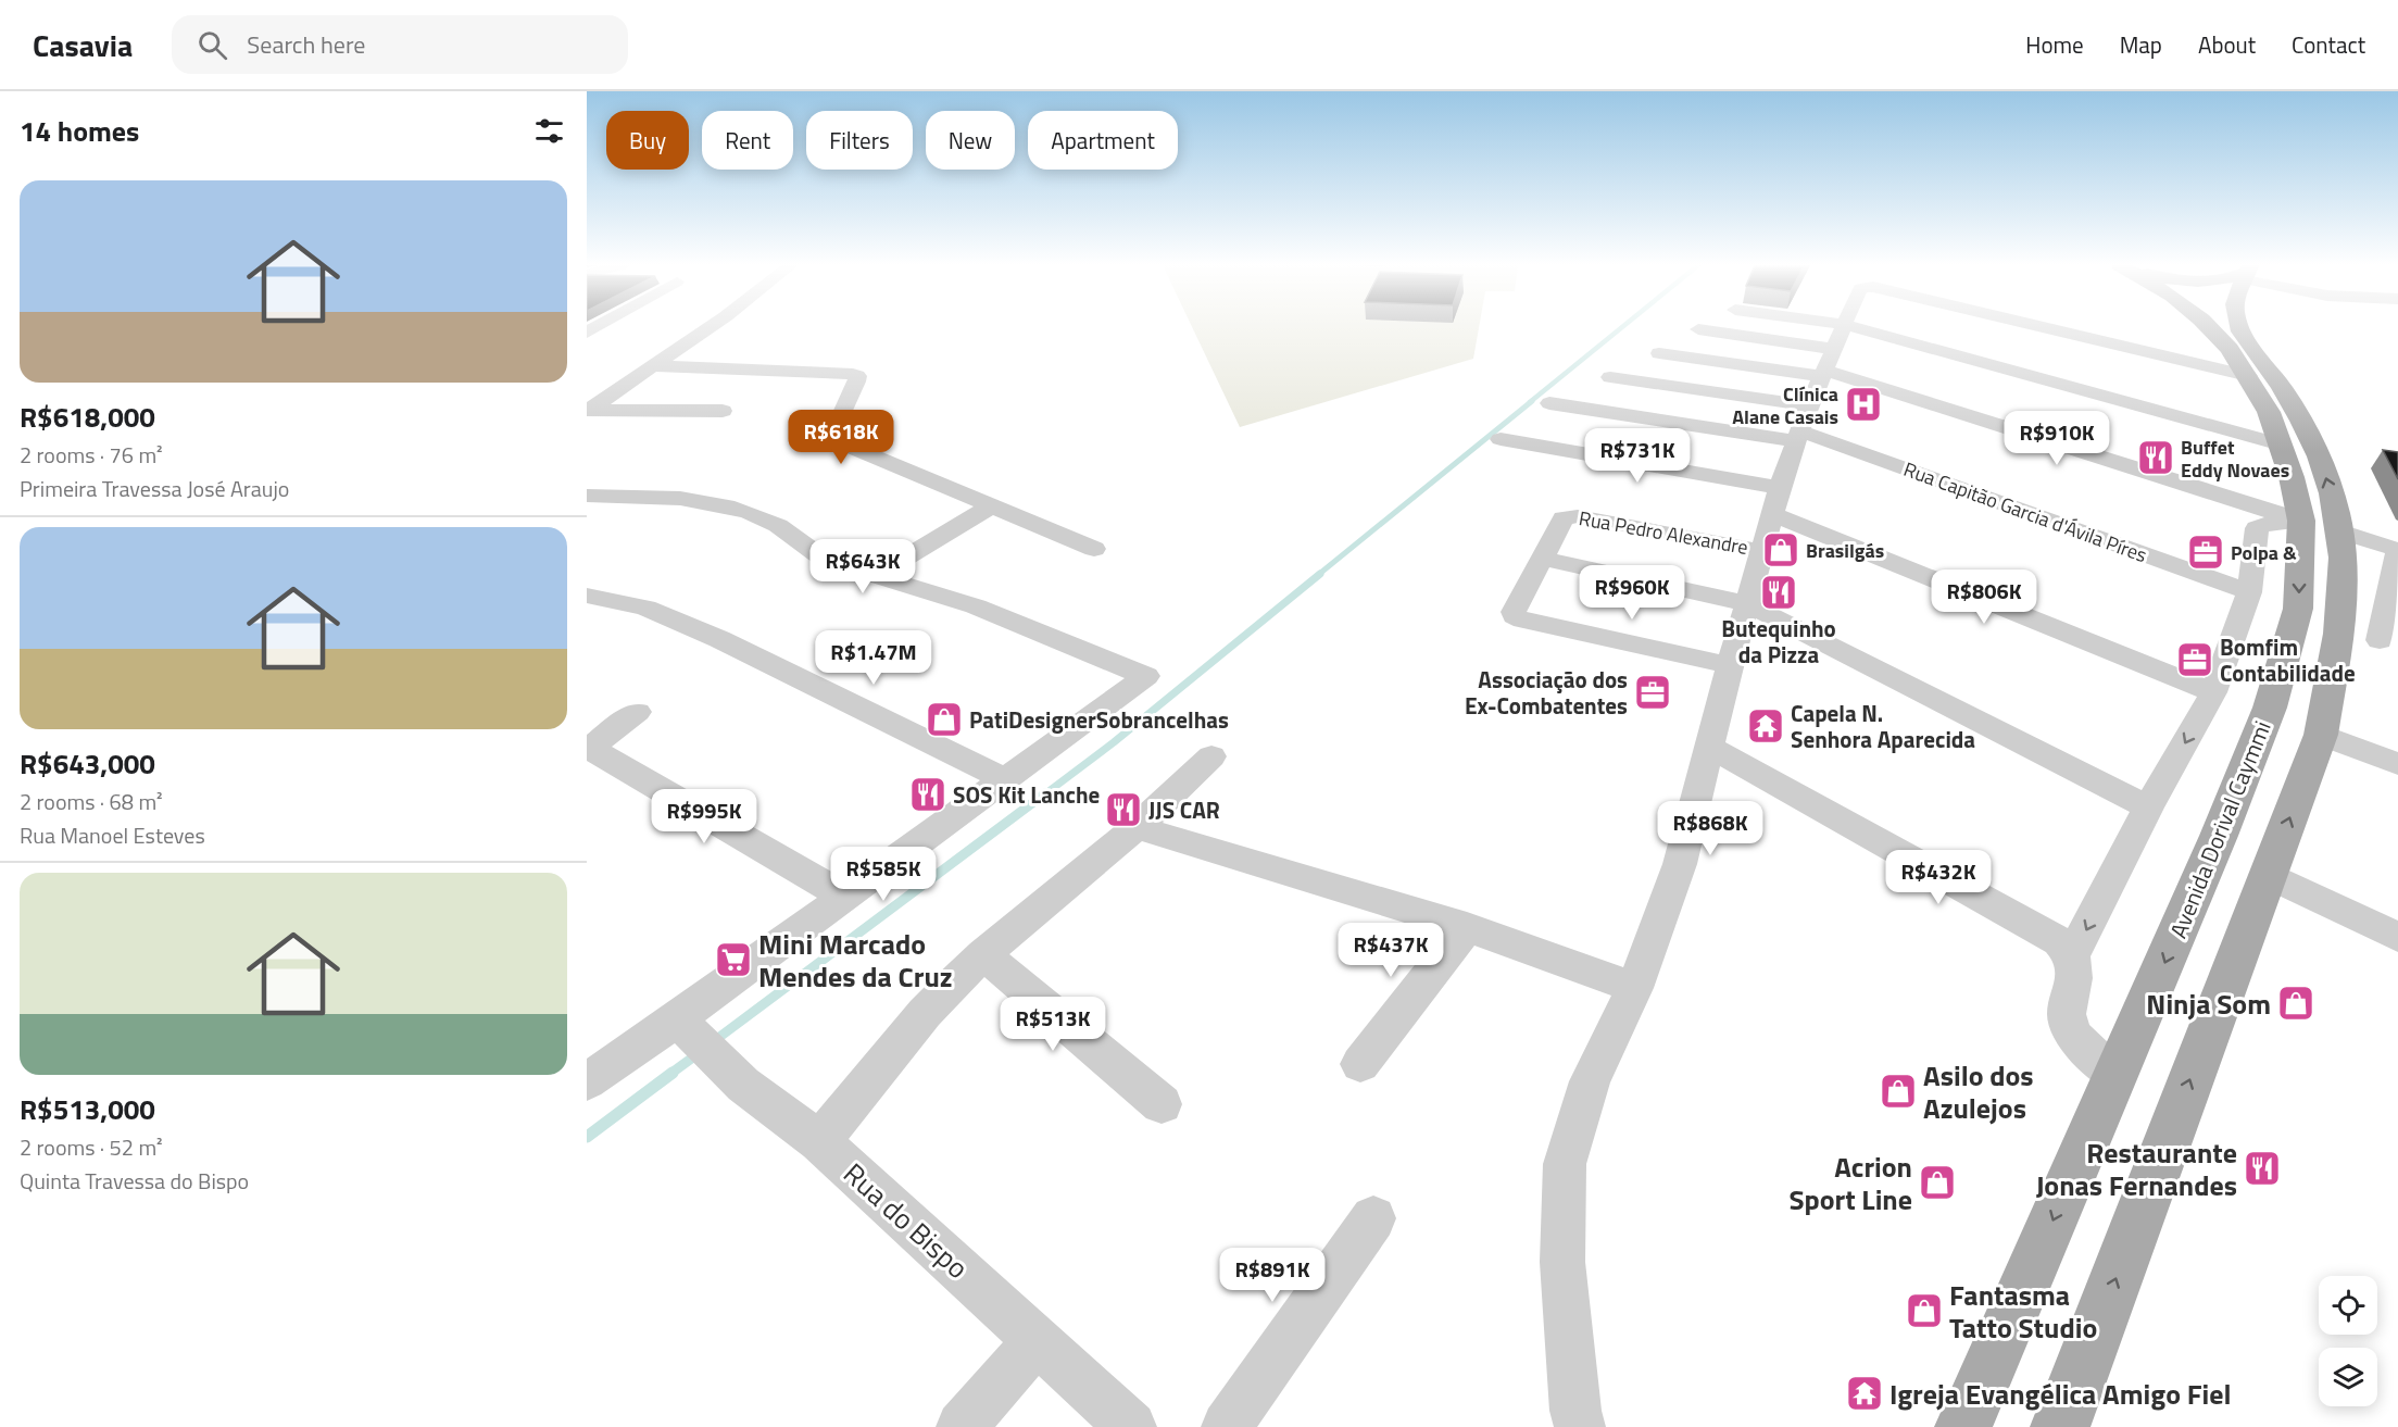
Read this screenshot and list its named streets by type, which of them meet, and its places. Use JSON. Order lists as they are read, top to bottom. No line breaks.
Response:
{"streets":{"main road":["Avenida Dorival Caymmi"],"street":["Rua Capitão Garcia d'Ávila Píres","Rua Pedro Alexandre","Rua do Bispo"]},"places":{"hospital":["Clínica Alane Casais"],"restaurant":["Buffet Eddy Novaes","Butequinho da Pizza","SOS Kit Lanche","JJS CAR","Restaurante Jonas Fernandes"],"shop":["Brasilgás","PatiDesignerSobrancelhas","Ninja Som","Asilo dos Azulejos","Acrion Sport Line","Fantasma Tatto Studio"],"office":["Polpa &","Bomfim Contabilidade","Associação dos Ex-Combatentes"],"temple":["Capela N. Senhora Aparecida","Igreja Evangélica Amigo Fiel"],"supermarket":["Mini Marcado Mendes da Cruz"]},"page":{"header":"Casavia","search":"Search here","nav":["Home","Map","About","Contact"],"heading":"14 homes","chip":["Buy","Rent","Filters","New","Apartment"],"list":[{"name":"R$618,000","note":"2 rooms · 76 m² · Primeira Travessa José Araujo"},{"name":"R$643,000","note":"2 rooms · 68 m² · Rua Manoel Esteves"},{"name":"R$513,000","note":"2 rooms · 52 m² · Quinta Travessa do Bispo"}],"price":["R$618K","R$910K","R$731K","R$643K","R$960K","R$806K","R$1.47M","R$995K","R$868K","R$585K","R$432K","R$437K","R$513K","R$891K"]}}
